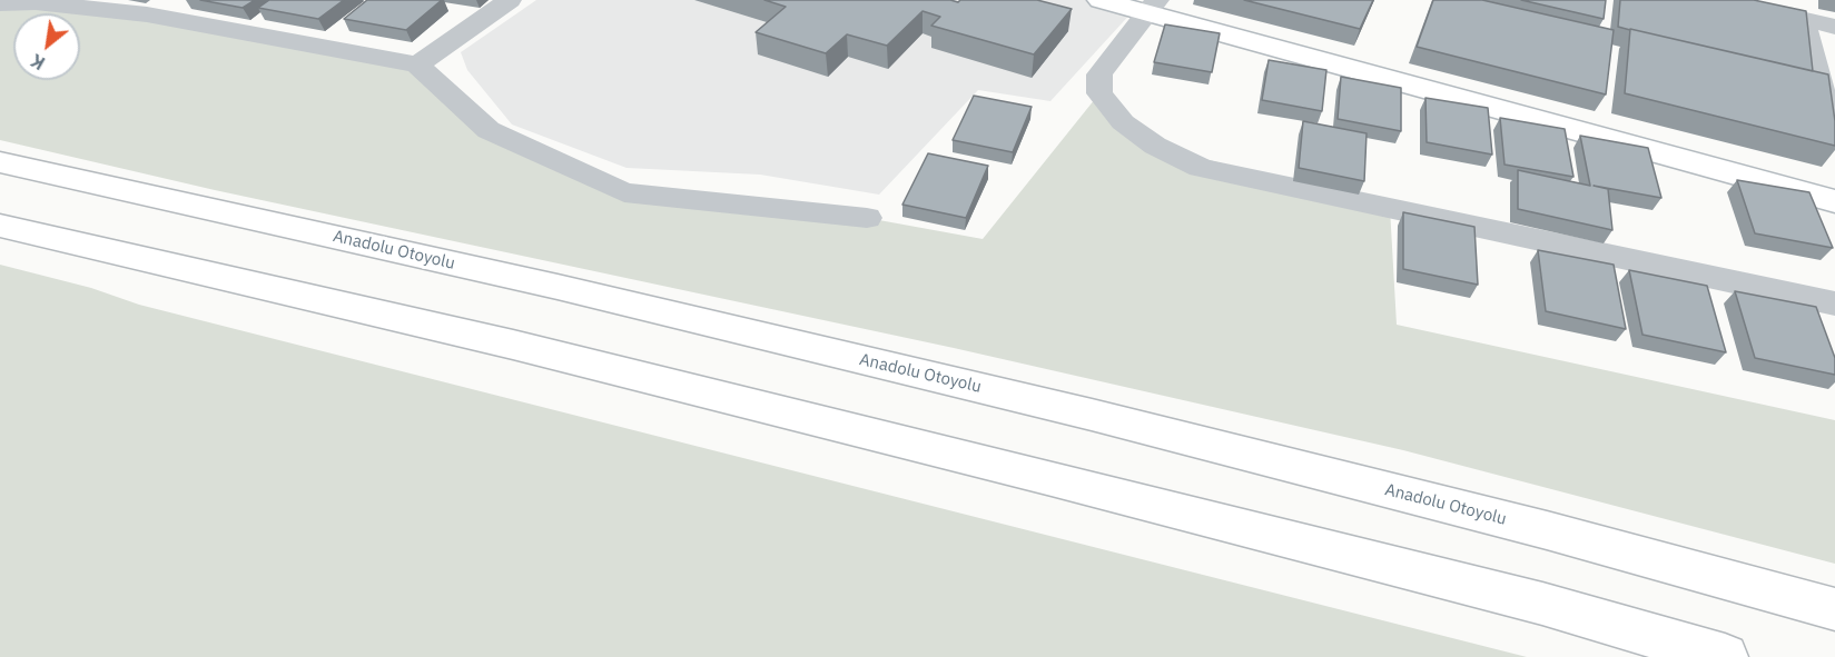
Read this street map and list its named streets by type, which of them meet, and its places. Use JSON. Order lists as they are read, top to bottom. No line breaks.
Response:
{"streets":{"main road":["Anadolu Otoyolu"]},"north":"bottom left"}
